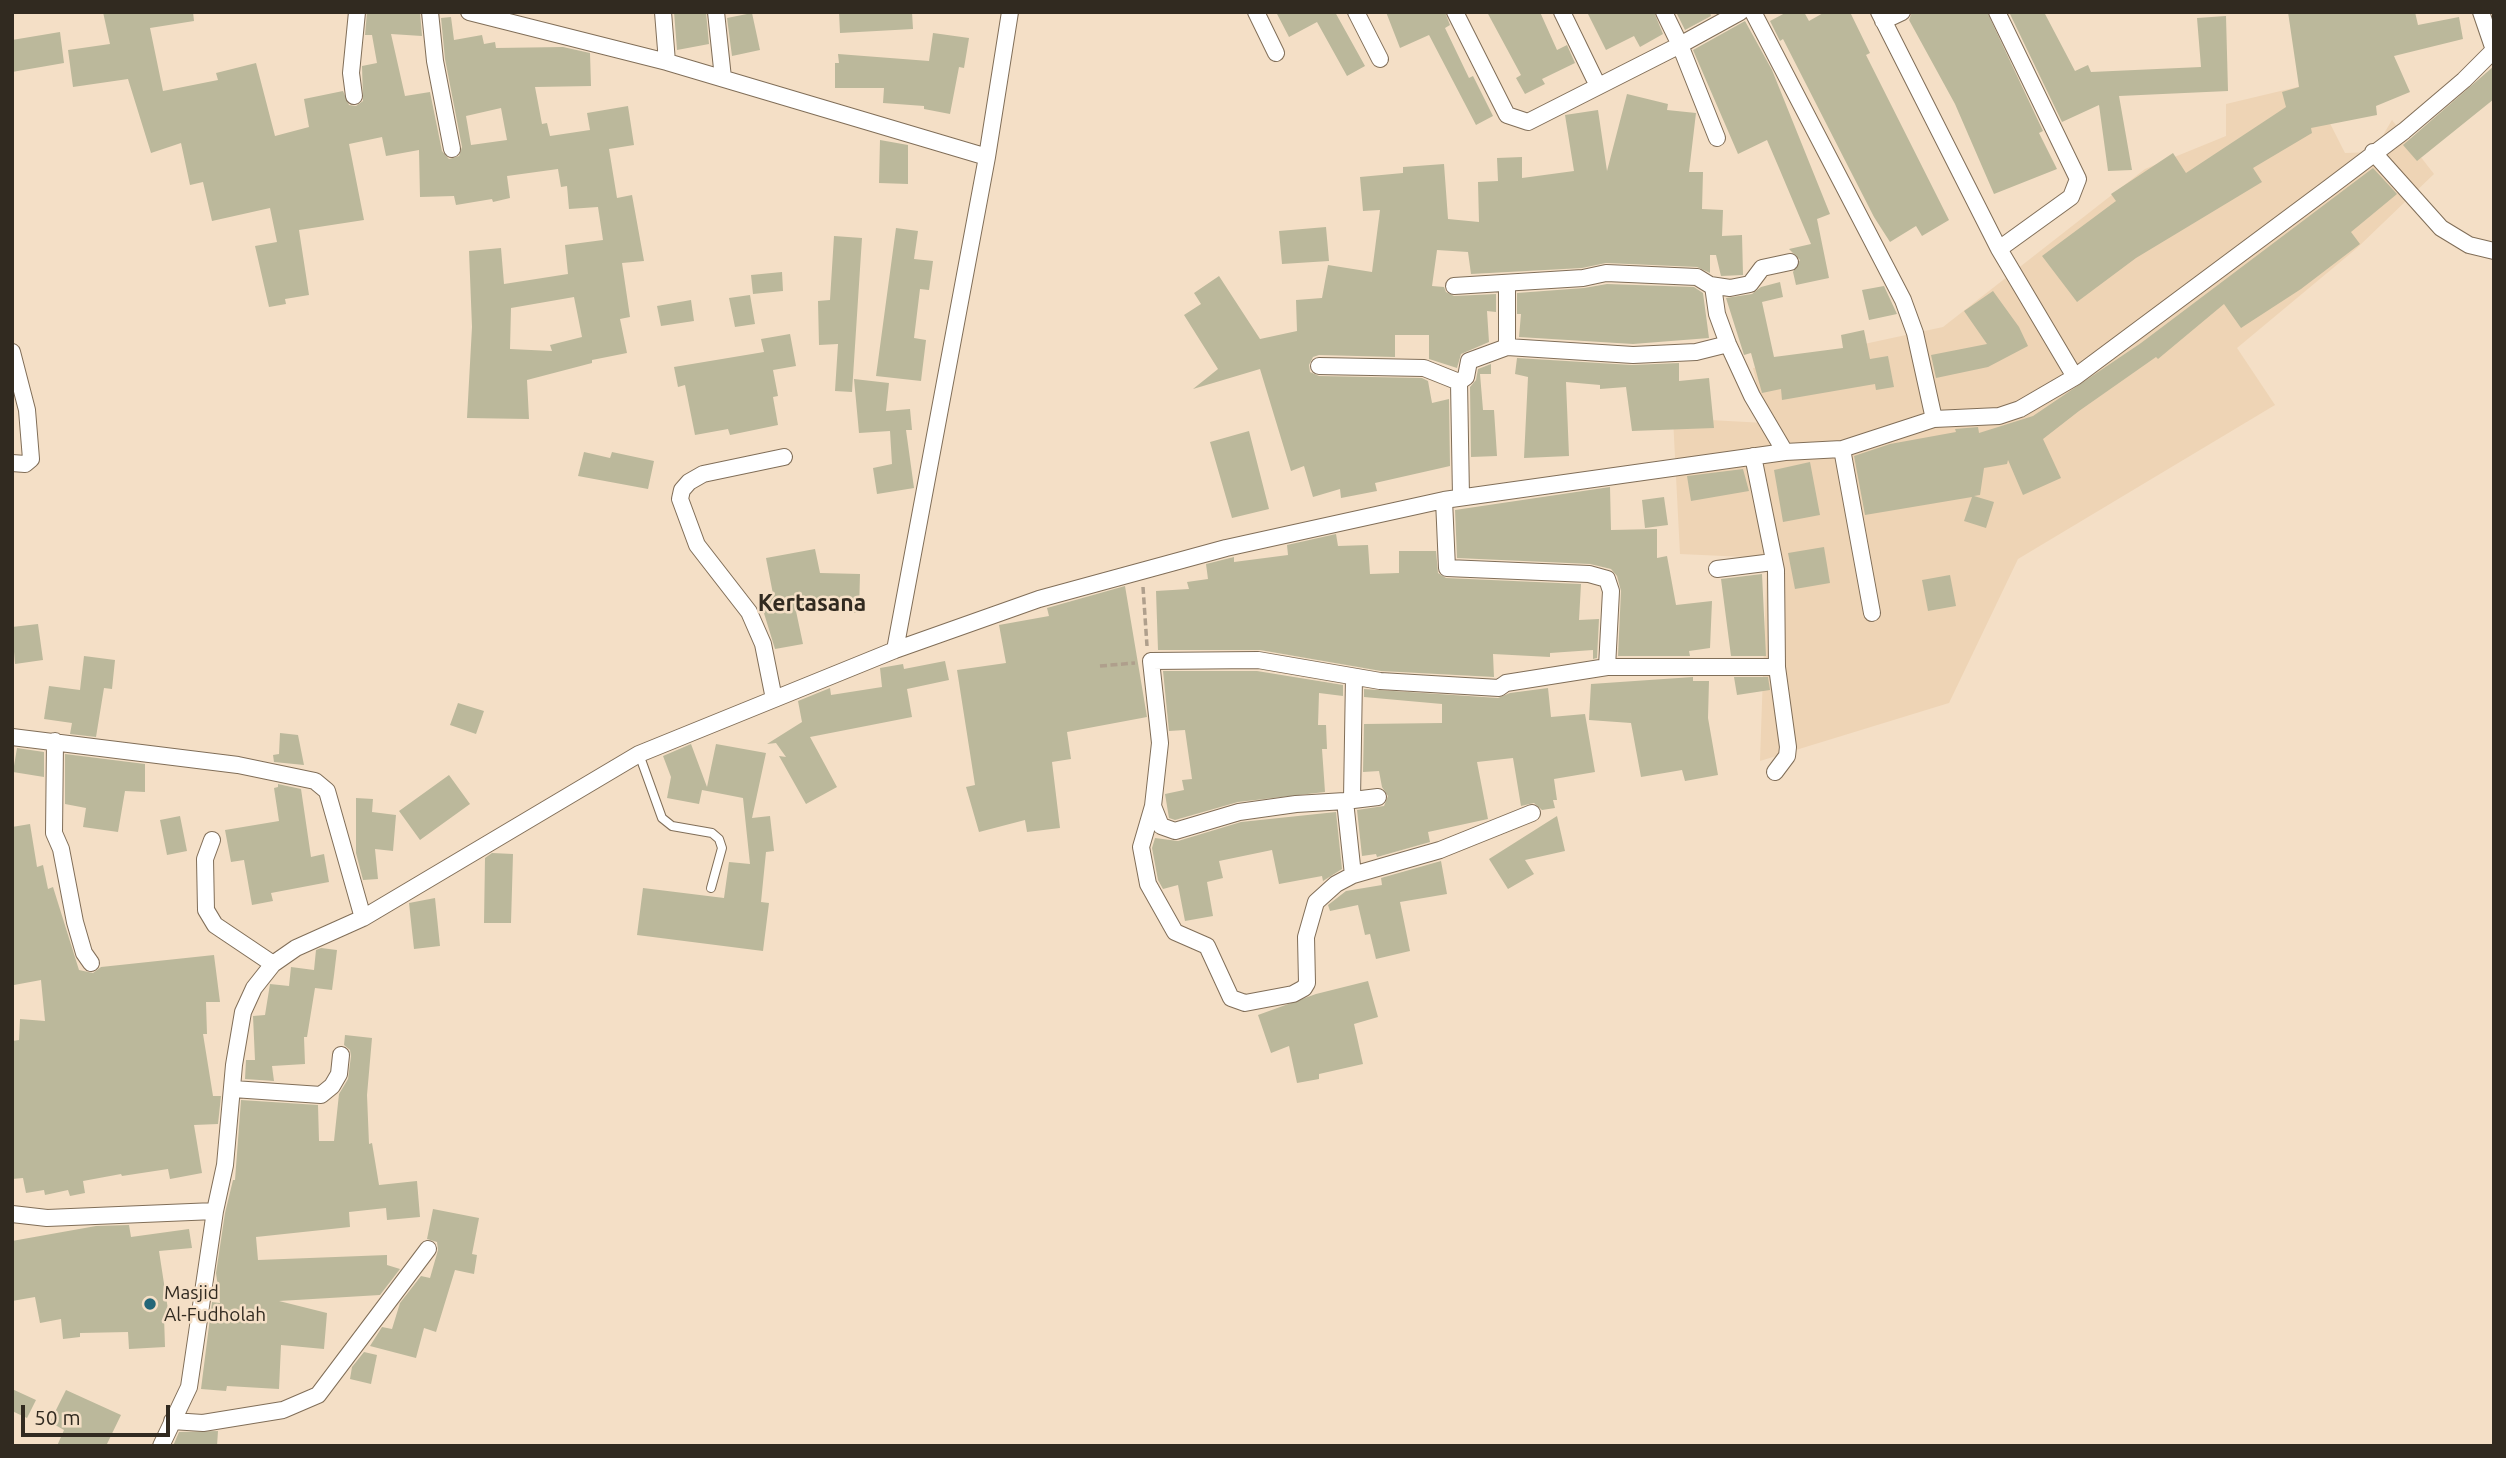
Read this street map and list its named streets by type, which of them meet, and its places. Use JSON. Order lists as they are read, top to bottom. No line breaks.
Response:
{"districts":["Kertasana"],"places":["Masjid Al-Fudholah"],"scale_bar":"50 m"}
